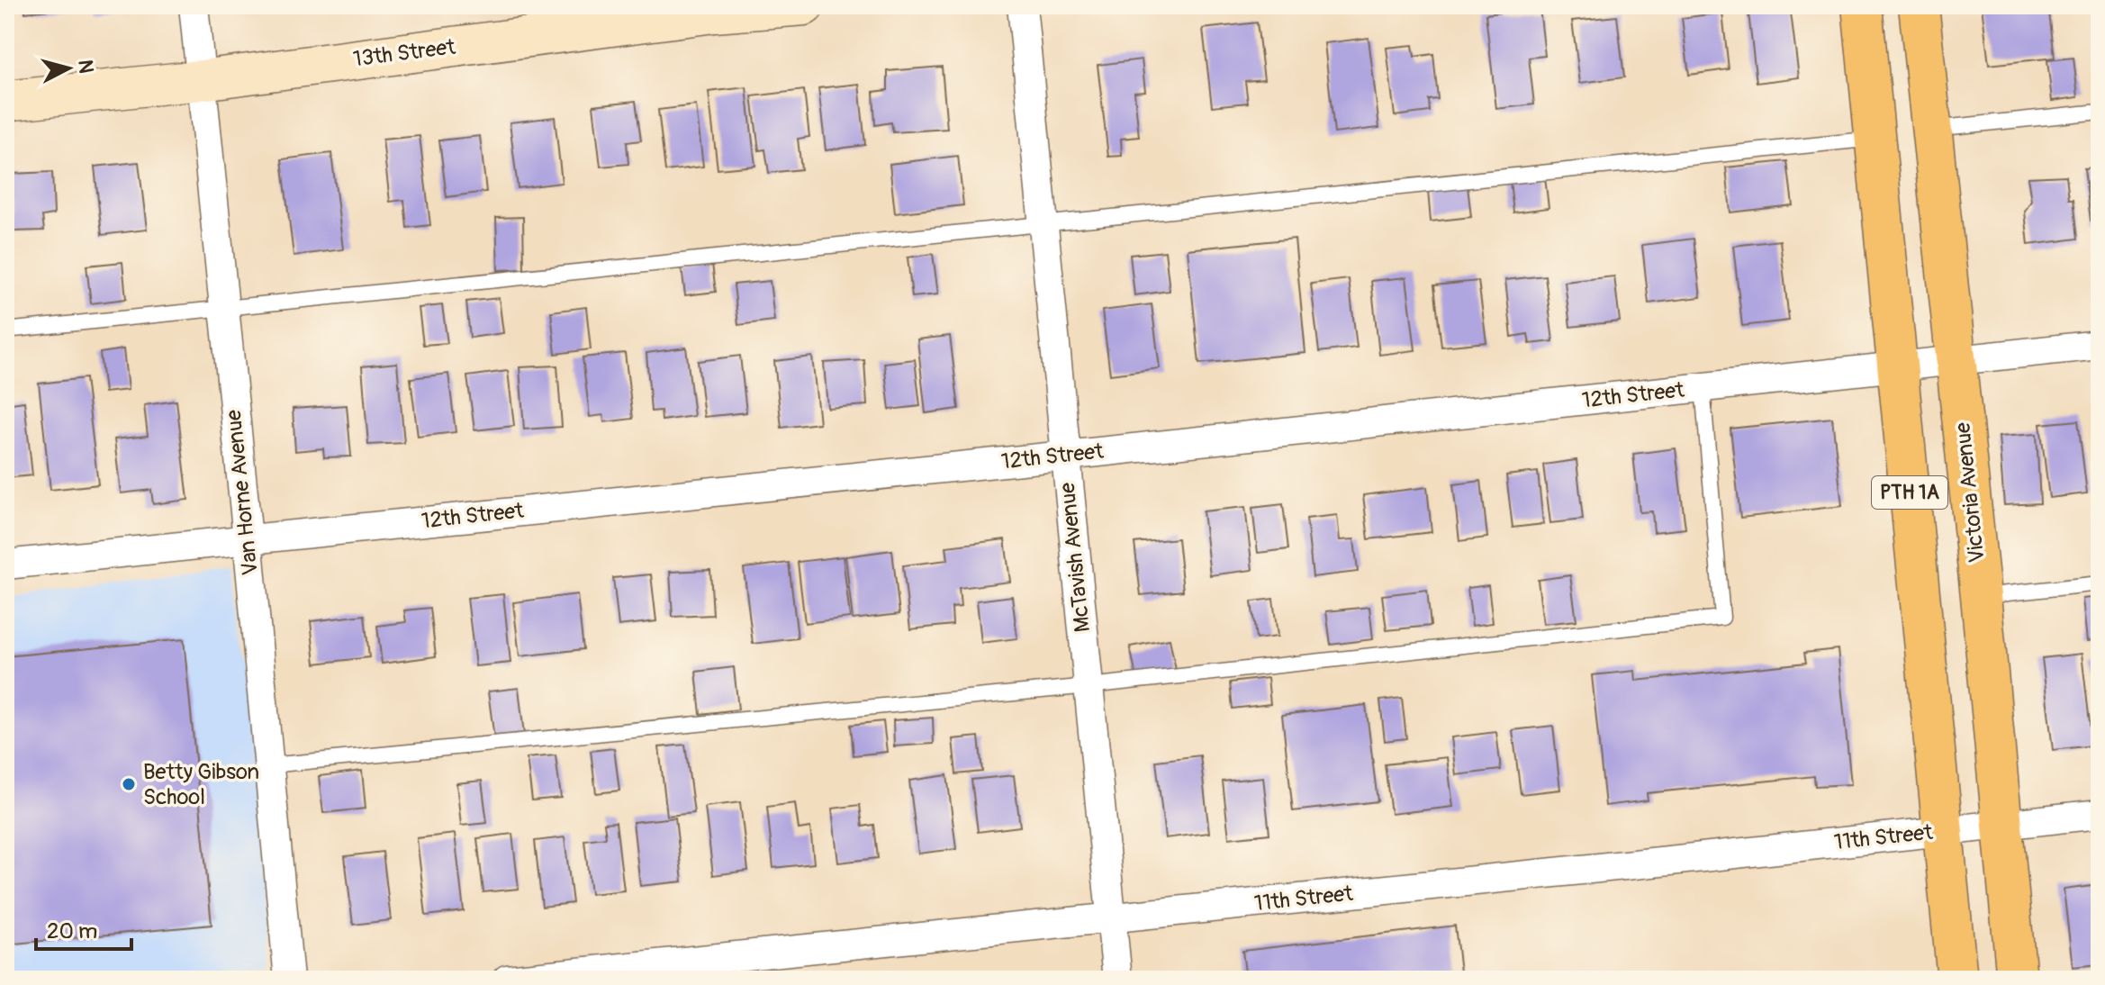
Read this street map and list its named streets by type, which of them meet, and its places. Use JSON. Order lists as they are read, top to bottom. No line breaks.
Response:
{"streets":{"main road":["PTH 1A","Victoria Avenue"],"street":["13th Street","12th Street","Van Horne Avenue","McTavish Avenue","11th Street"]},"crossings":[["13th Street","Van Horne Avenue"],["12th Street","Van Horne Avenue"],["12th Street","PTH 1A"],["12th Street","Victoria Avenue"],["12th Street","McTavish Avenue"],["PTH 1A","11th Street"],["Victoria Avenue","11th Street"],["McTavish Avenue","11th Street"]],"places":["Betty Gibson School"],"scale_bar":"20 m","north":"right"}
